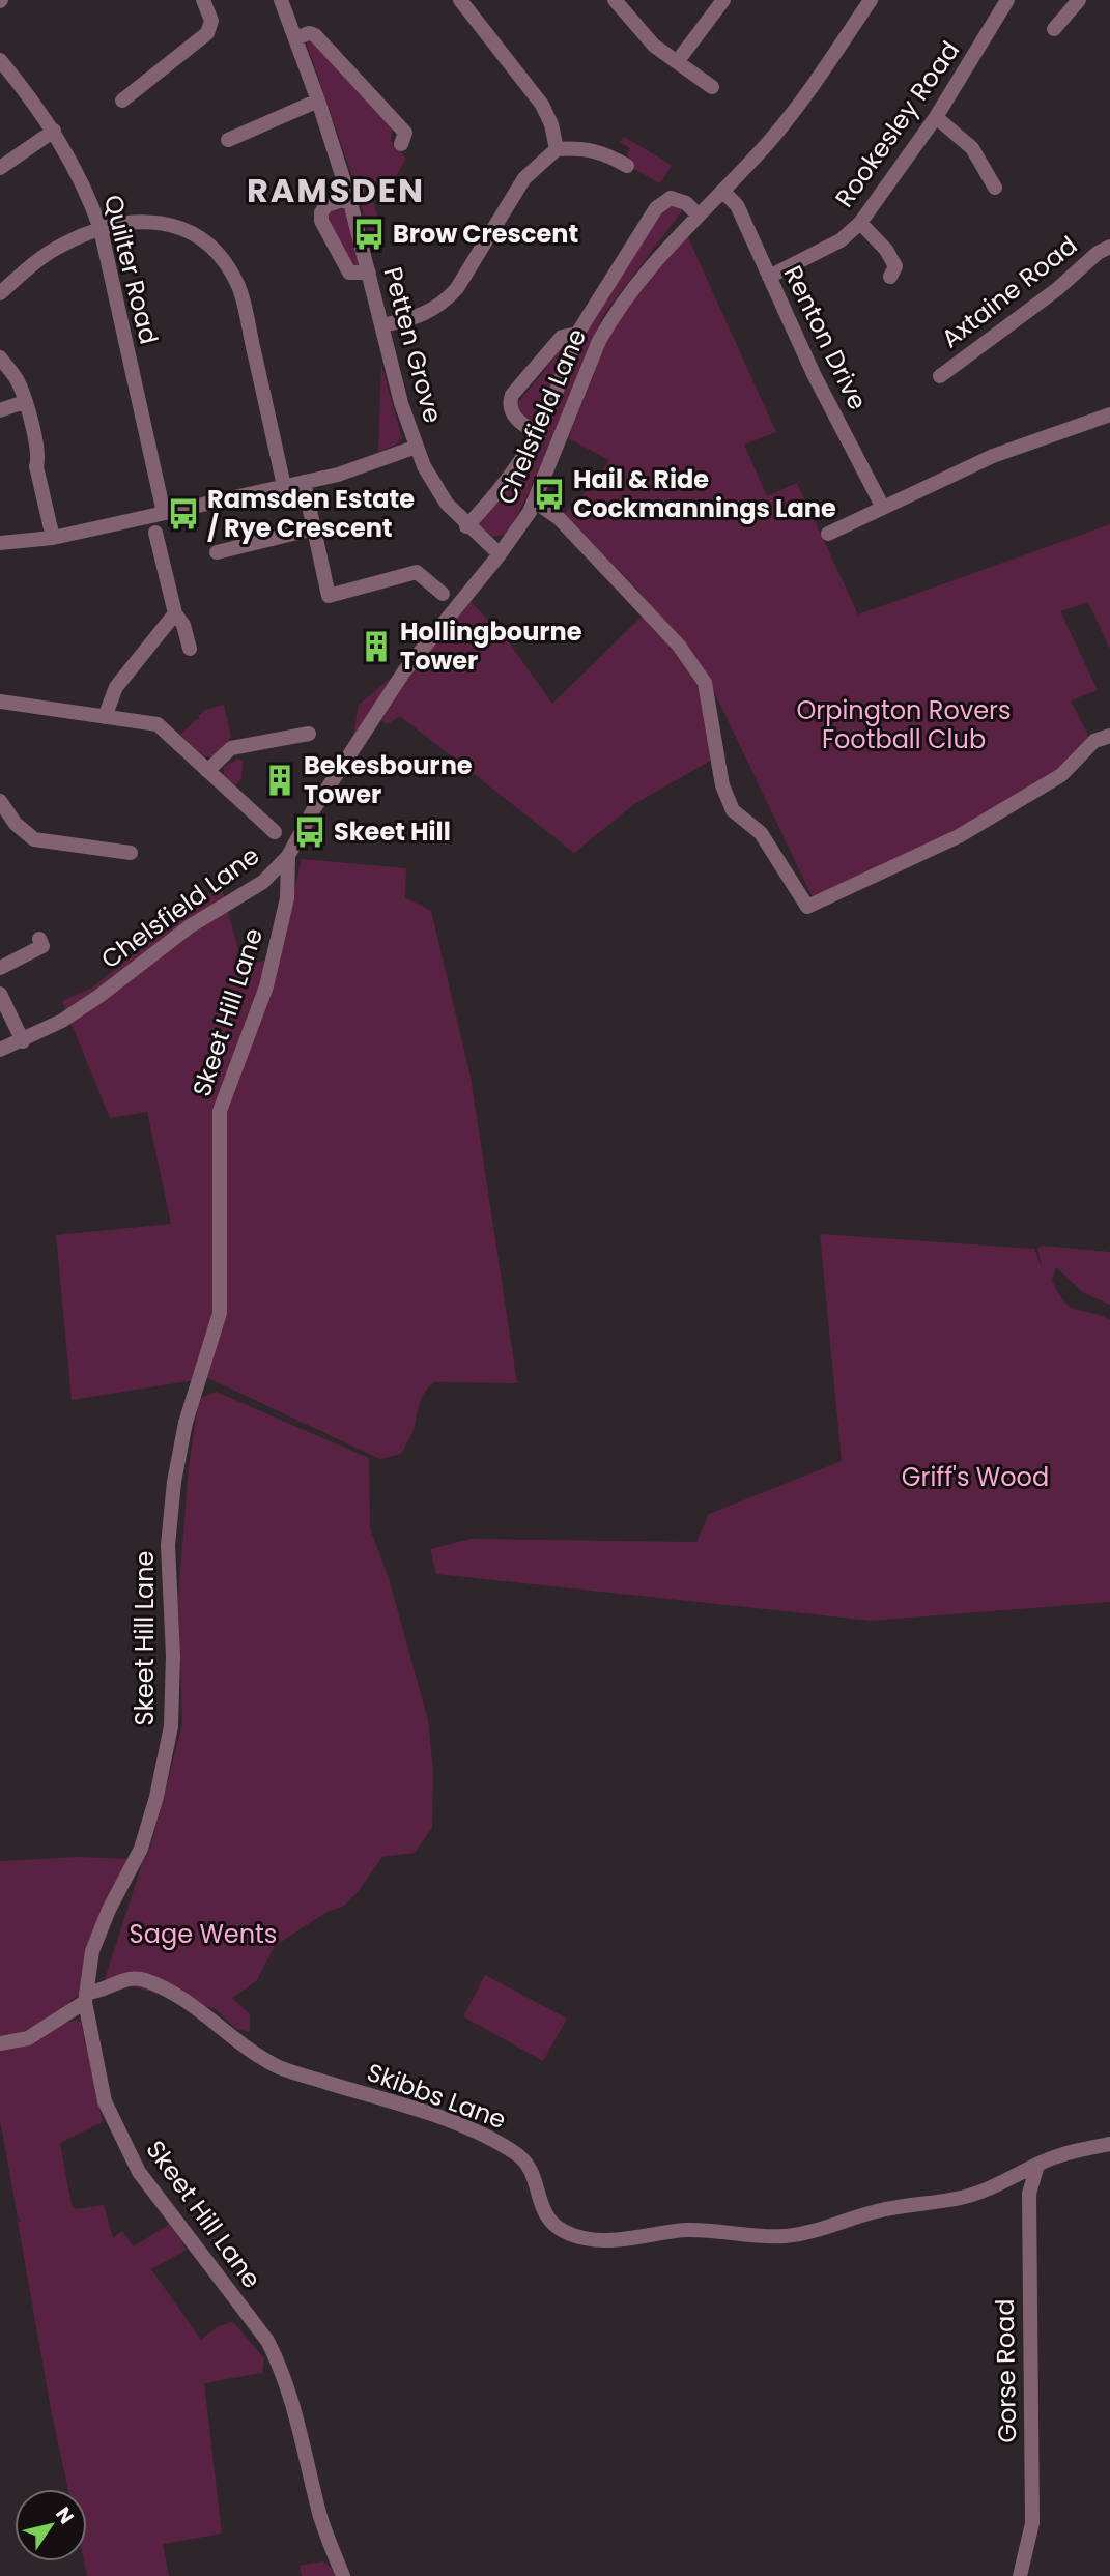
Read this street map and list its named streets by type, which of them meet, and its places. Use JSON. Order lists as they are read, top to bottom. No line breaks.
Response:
{"streets":{"street":["Rookesley Road","Quilter Road","Axtaine Road","Renton Drive","Petten Grove","Chelsfield Lane","Skeet Hill Lane","Skibbs Lane","Gorse Road"]},"crossings":[["Rookesley Road","Renton Drive"],["Renton Drive","Chelsfield Lane"],["Petten Grove","Chelsfield Lane"],["Chelsfield Lane","Skeet Hill Lane"],["Skeet Hill Lane","Skibbs Lane"],["Skibbs Lane","Gorse Road"]],"districts":["RAMSDEN"],"parks":["Orpington Rovers Football Club","Griff's Wood","Sage Wents"],"places":{"bus stop":["Brow Crescent","Hail & Ride Cockmannings Lane","Ramsden Estate / Rye Crescent","Skeet Hill"],"building":["Hollingbourne Tower","Bekesbourne Tower"]},"north":"top right"}
